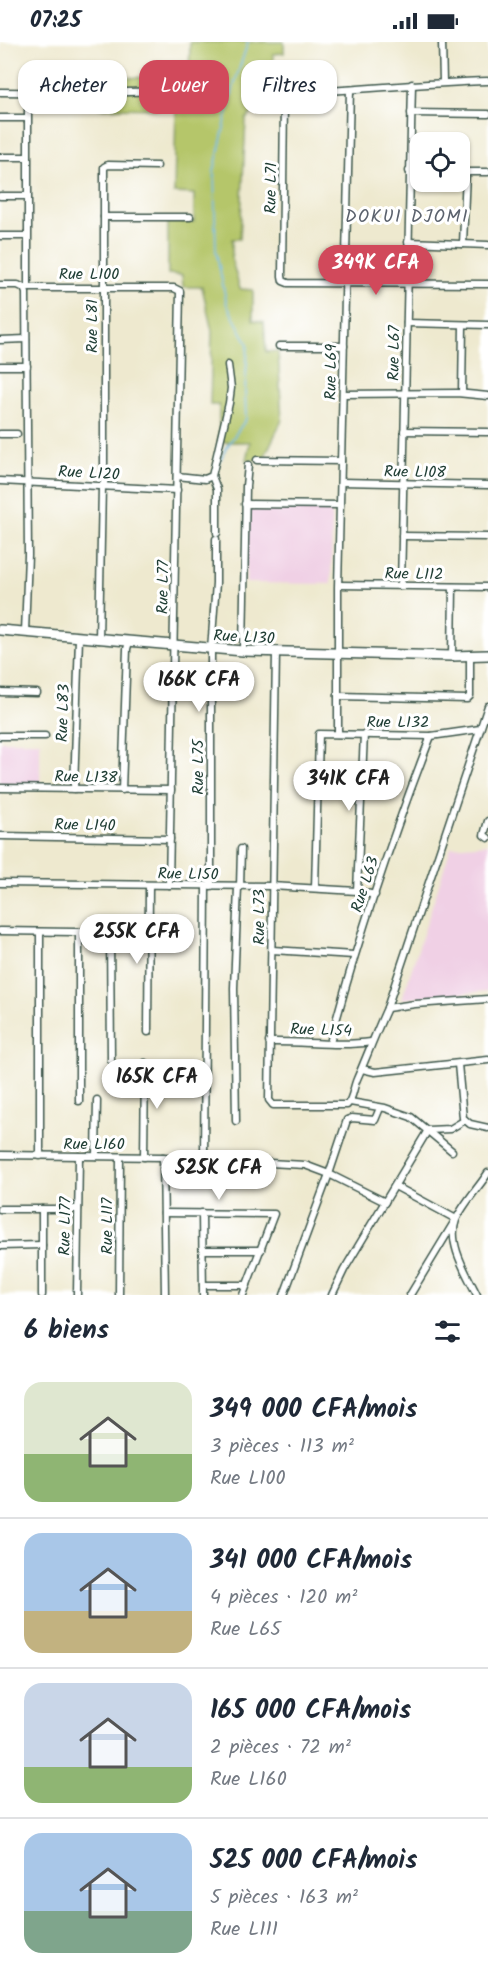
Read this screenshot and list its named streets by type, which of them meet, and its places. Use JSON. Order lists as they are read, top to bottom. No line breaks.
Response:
{"streets":{"street":["Rue L71","Rue L100","Rue L81","Rue L67","Rue L69","Rue L108","Rue L120","Rue L112","Rue L77","Rue L130","Rue L83","Rue L132","Rue L75","Rue L138","Rue L140","Rue L150","Rue L63","Rue L73","Rue L154","Rue L160","Rue L177","Rue L117"]},"crossings":[["Rue L71","Rue L69"],["Rue L100","Rue L81"],["Rue L100","Rue L77"],["Rue L81","Rue L120"],["Rue L81","Rue L130"],["Rue L67","Rue L108"],["Rue L67","Rue L112"],["Rue L69","Rue L108"],["Rue L69","Rue L112"],["Rue L69","Rue L130"],["Rue L69","Rue L132"],["Rue L120","Rue L77"],["Rue L77","Rue L130"],["Rue L77","Rue L138"],["Rue L77","Rue L140"],["Rue L77","Rue L150"],["Rue L130","Rue L83"],["Rue L130","Rue L75"],["Rue L130","Rue L73"],["Rue L83","Rue L138"],["Rue L132","Rue L150"],["Rue L132","Rue L63"],["Rue L75","Rue L150"],["Rue L75","Rue L160"],["Rue L150","Rue L63"],["Rue L150","Rue L73"],["Rue L63","Rue L154"],["Rue L73","Rue L154"],["Rue L160","Rue L177"],["Rue L160","Rue L117"]],"districts":["DOKUI DJOMI"],"page":{"status":"07:25","chip":["Acheter","Louer","Filtres"],"price":["349K CFA","166K CFA","341K CFA","255K CFA","165K CFA","525K CFA"],"heading":"6 biens","list":[{"name":"349 000 CFA/mois","note":"3 pièces · 113 m² · Rue L100"},{"name":"341 000 CFA/mois","note":"4 pièces · 120 m² · Rue L65"},{"name":"165 000 CFA/mois","note":"2 pièces · 72 m² · Rue L160"},{"name":"525 000 CFA/mois","note":"5 pièces · 163 m² · Rue L111"}]}}
